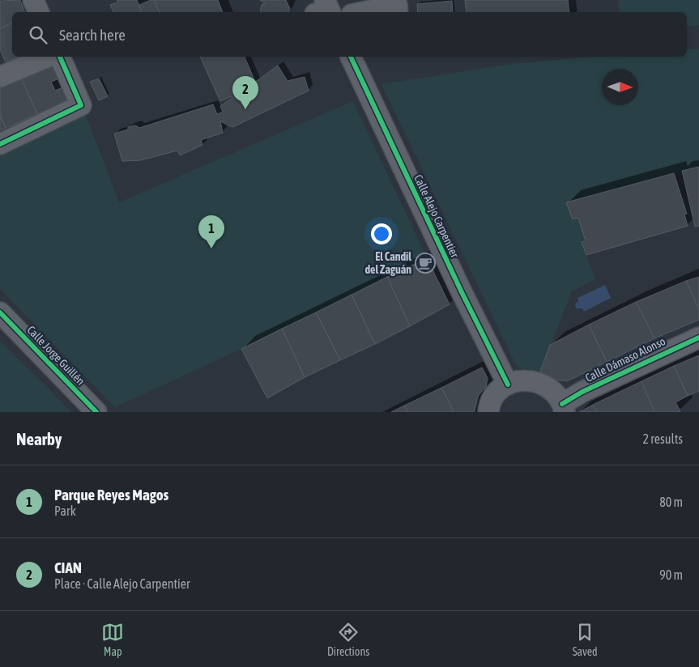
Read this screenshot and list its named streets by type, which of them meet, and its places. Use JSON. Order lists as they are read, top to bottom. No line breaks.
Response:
{"streets":{"street":["Calle Alejo Carpentier","Calle Jorge Guillén","Calle Dámaso Alonso"]},"places":{"cafe":["El Candil del Zaguán"]},"north":"right","page":{"search":"Search here","pins":["2","1"],"heading":["Nearby","2 results"],"list":[{"mark":"1","name":"Parque Reyes Magos","note":"Park","value":"80 m"},{"mark":"2","name":"CIAN","note":"Place · Calle Alejo Carpentier","value":"90 m"}],"nav":["Map","Directions","Saved"]}}
